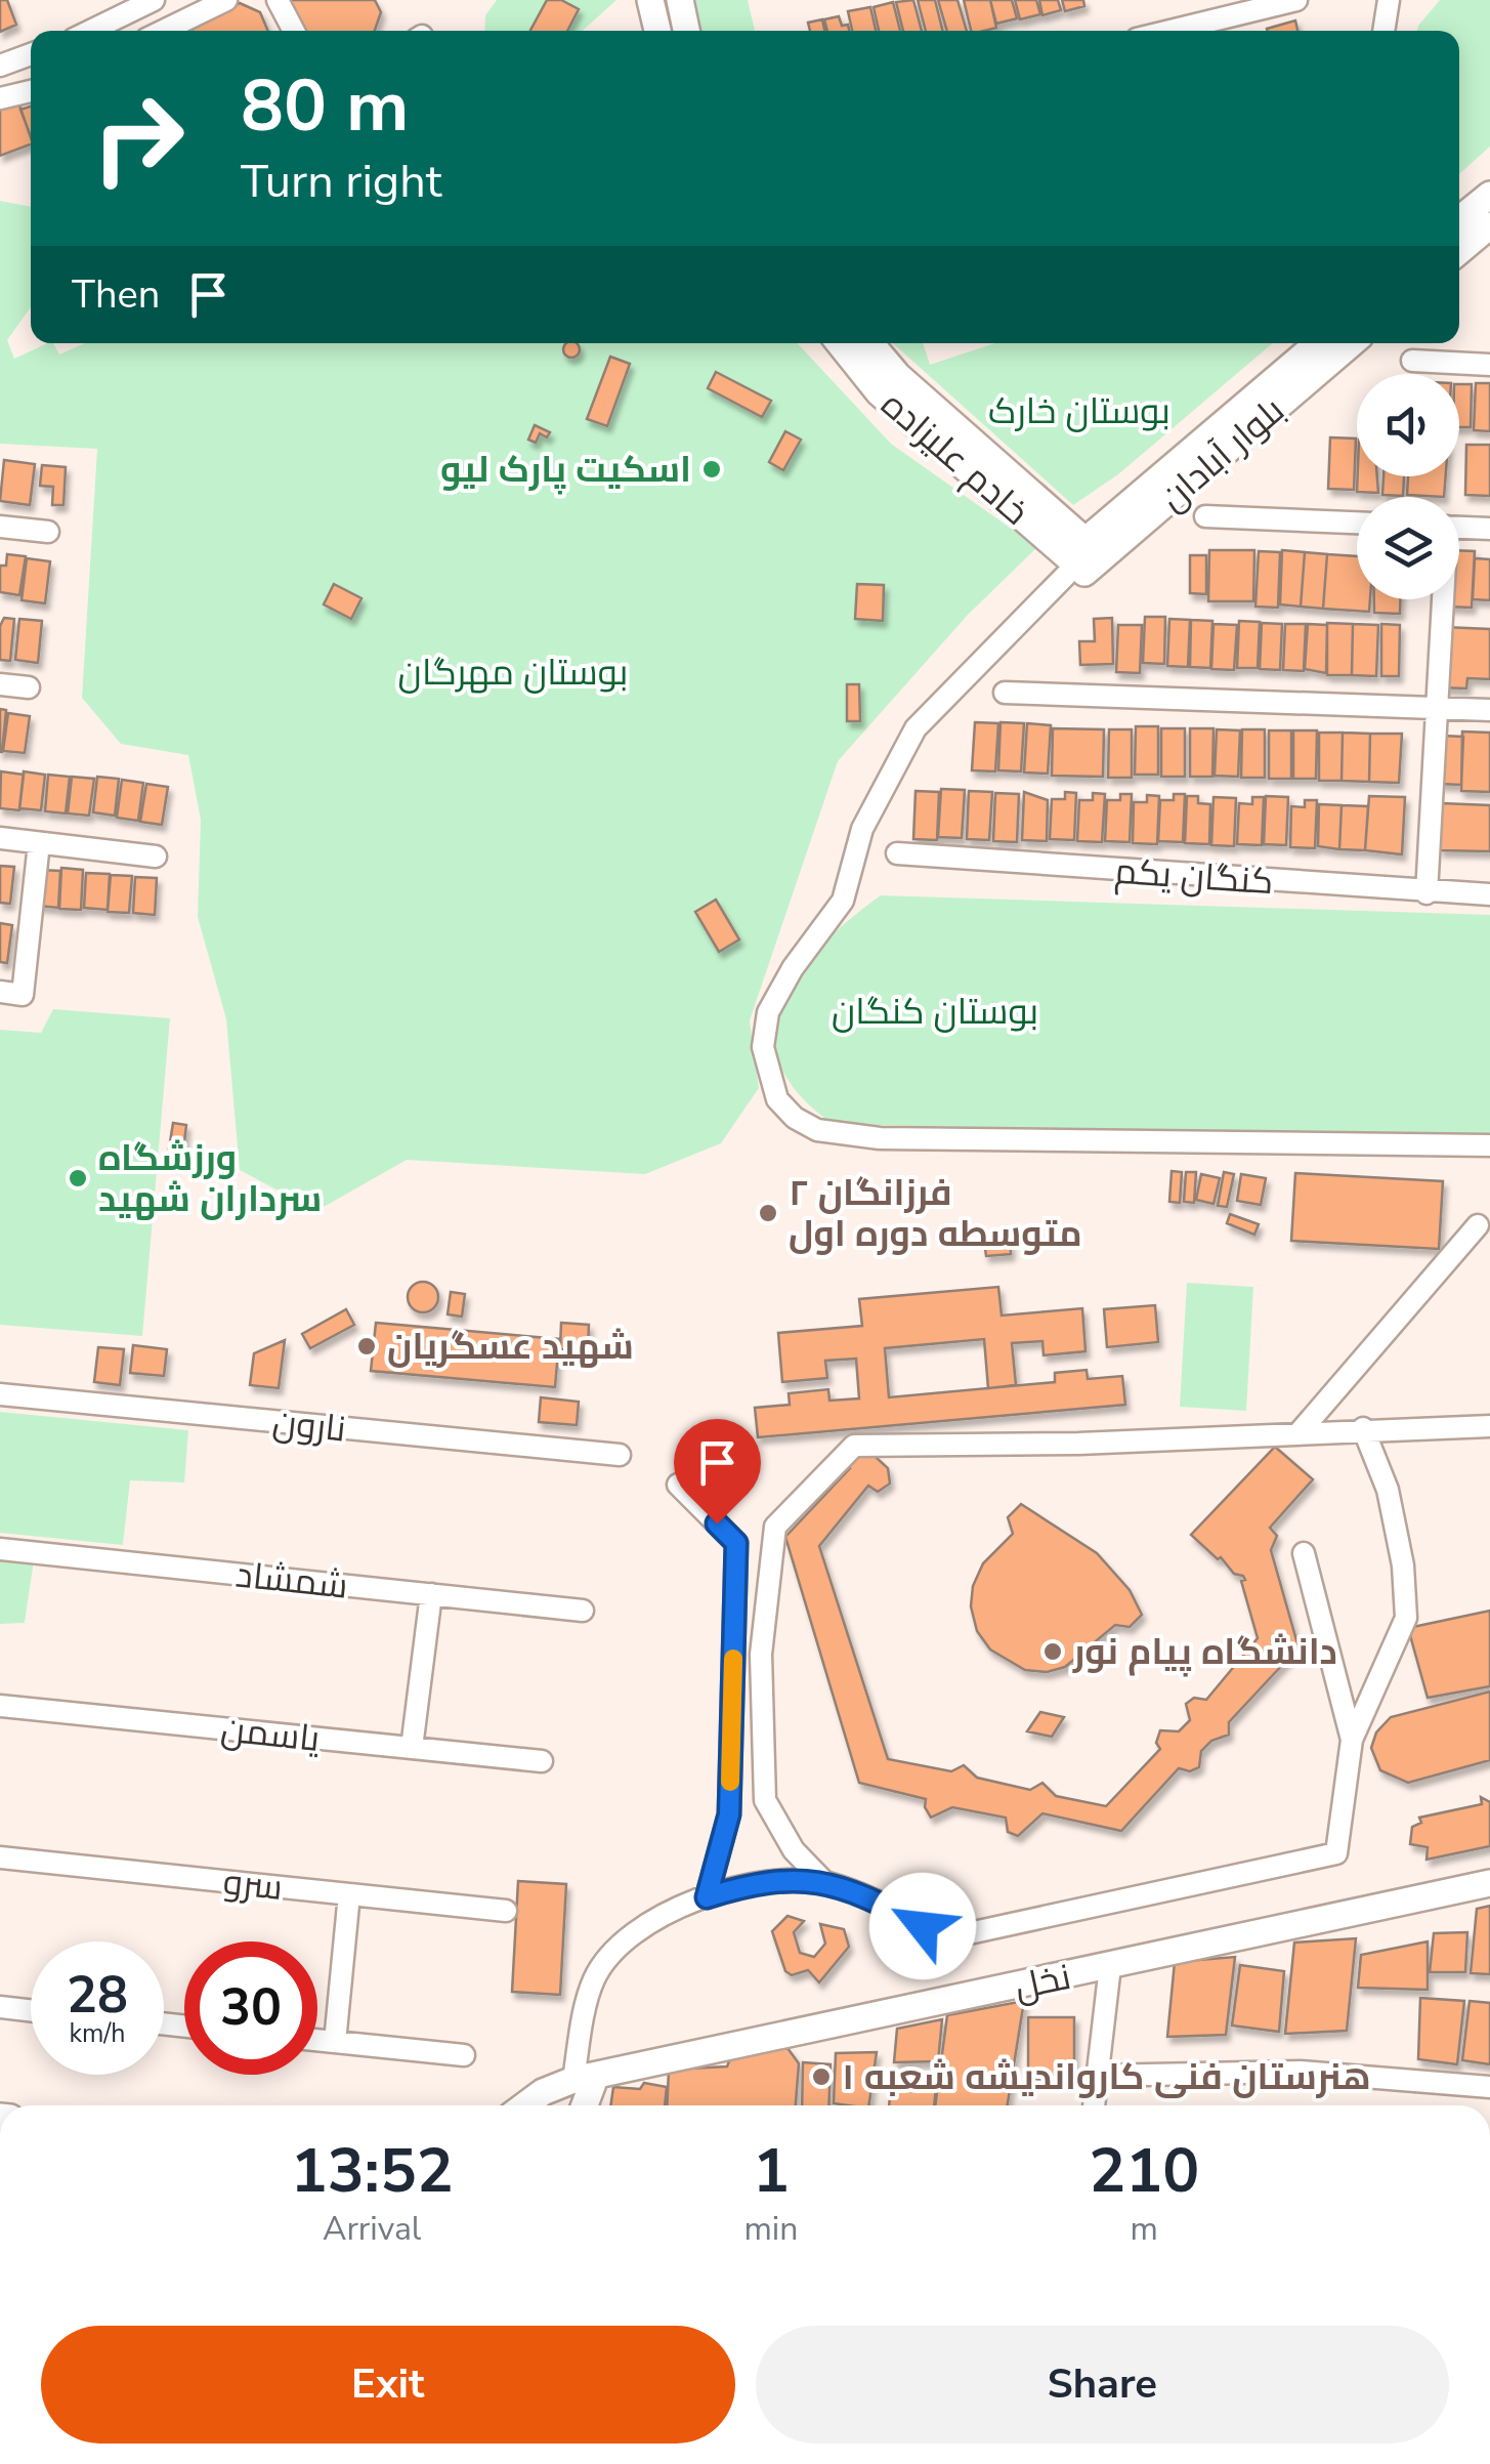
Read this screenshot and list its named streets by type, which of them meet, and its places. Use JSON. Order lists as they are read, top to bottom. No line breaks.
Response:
{"streets":{"main road":["بلوار آبادان","خادم علیزاده","نخل"],"street":["کنگان یکم","نارون","شمشاد","یاسمن","سرو"]},"crossings":[["بلوار آبادان","خادم علیزاده"]],"parks":["بوستان خارک","بوستان مهرگان","بوستان کنگان"],"places":["اسکیت پارک لیو","ورزشگاه سرداران شهید","فرزانگان ۲ متوسطه دوره اول","شهید عسگریان","دانشگاه پیام نور","هنرستان فنی کارواندیشه شعبه ۱"],"page":{"turn":["80 m","Turn right"],"then":"Then","speed":"28 km/h","limit":"30","eta":["13:52","Arrival","1","min","210","m"],"buttons":["Exit","Share"]}}
